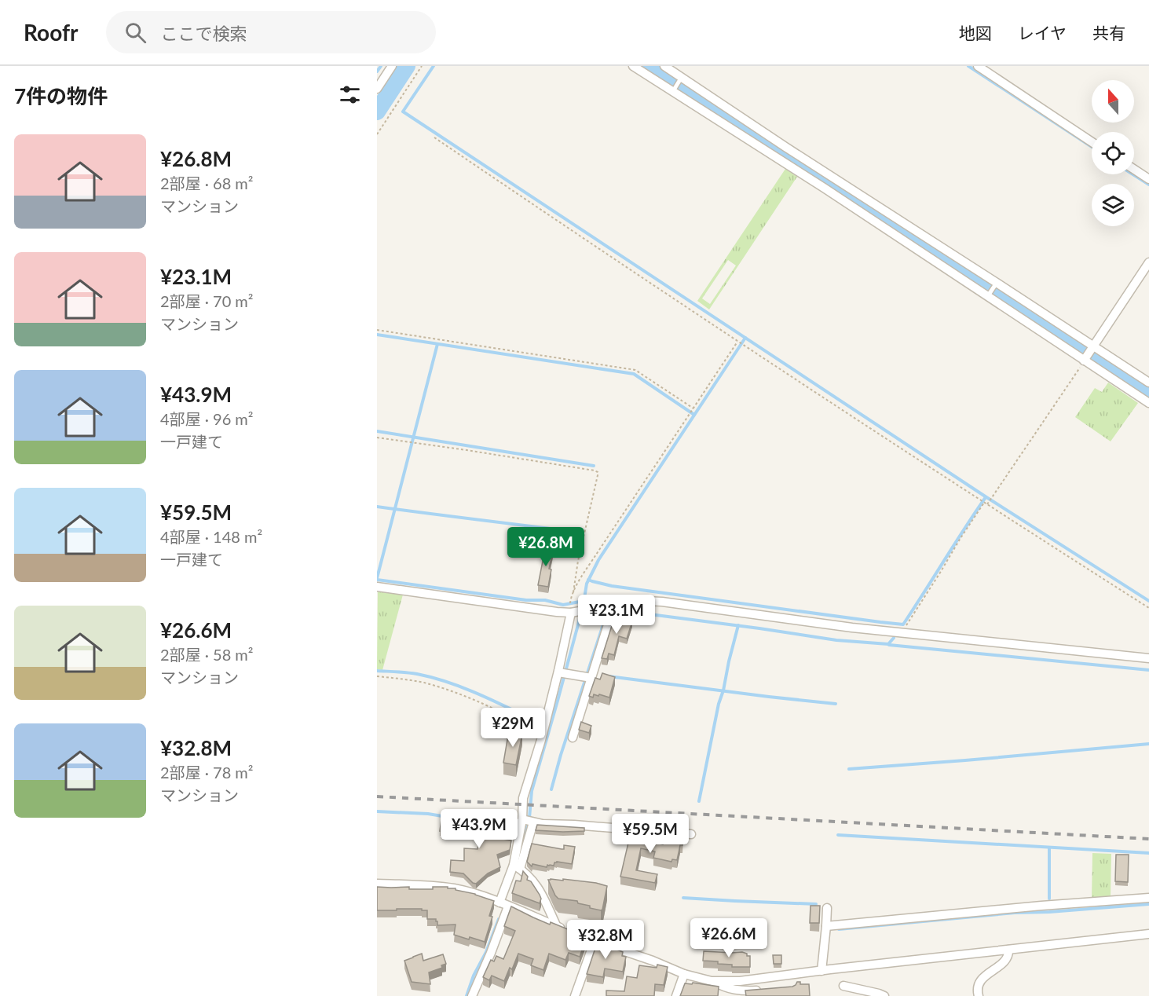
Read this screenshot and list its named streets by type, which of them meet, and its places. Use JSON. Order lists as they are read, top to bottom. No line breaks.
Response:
{"north":"top","page":{"header":"Roofr","search":"ここで検索","nav":["地図","レイヤ","共有"],"heading":"7件の物件","list":[{"name":"¥26.8M","note":"2部屋 · 68 m² · マンション"},{"name":"¥23.1M","note":"2部屋 · 70 m² · マンション"},{"name":"¥43.9M","note":"4部屋 · 96 m² · 一戸建て"},{"name":"¥59.5M","note":"4部屋 · 148 m² · 一戸建て"},{"name":"¥26.6M","note":"2部屋 · 58 m² · マンション"},{"name":"¥32.8M","note":"2部屋 · 78 m² · マンション"}],"price":["¥26.8M","¥23.1M","¥29M","¥43.9M","¥59.5M","¥26.6M","¥32.8M"]}}
